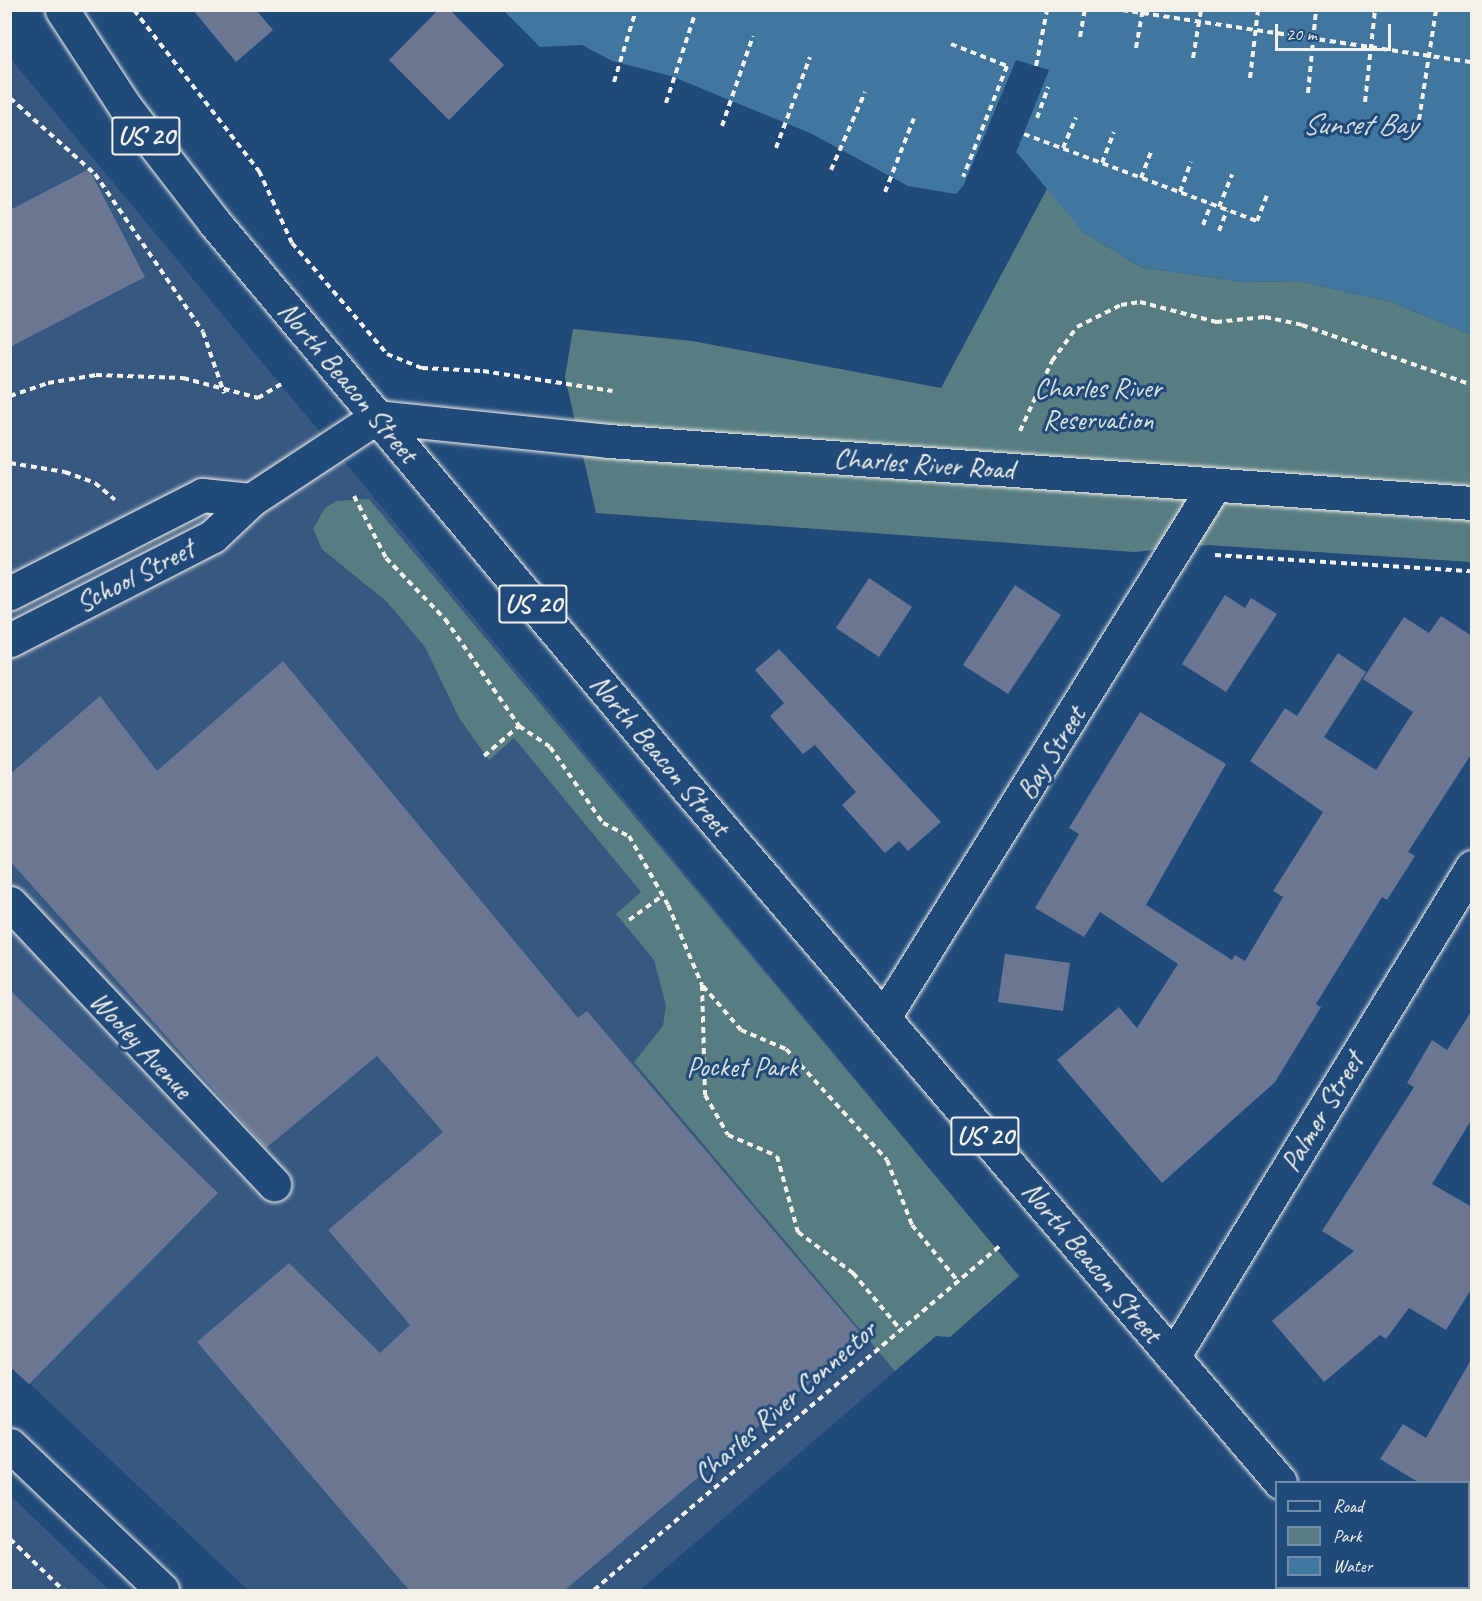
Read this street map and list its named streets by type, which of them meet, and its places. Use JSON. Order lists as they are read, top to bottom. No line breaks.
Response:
{"streets":{"street":["US 20","North Beacon Street","Charles River Road","School Street","Bay Street","Wooley Avenue","Palmer Street"],"path":["Charles River Connector"]},"crossings":[["North Beacon Street","Charles River Road"],["North Beacon Street","School Street"],["North Beacon Street","Bay Street"],["North Beacon Street","Palmer Street"],["Charles River Road","School Street"],["Charles River Road","Bay Street"]],"water":["Sunset Bay"],"parks":["Charles River Reservation","Pocket Park"],"legend":["Road","Park","Water"],"scale_bar":"20 m"}
